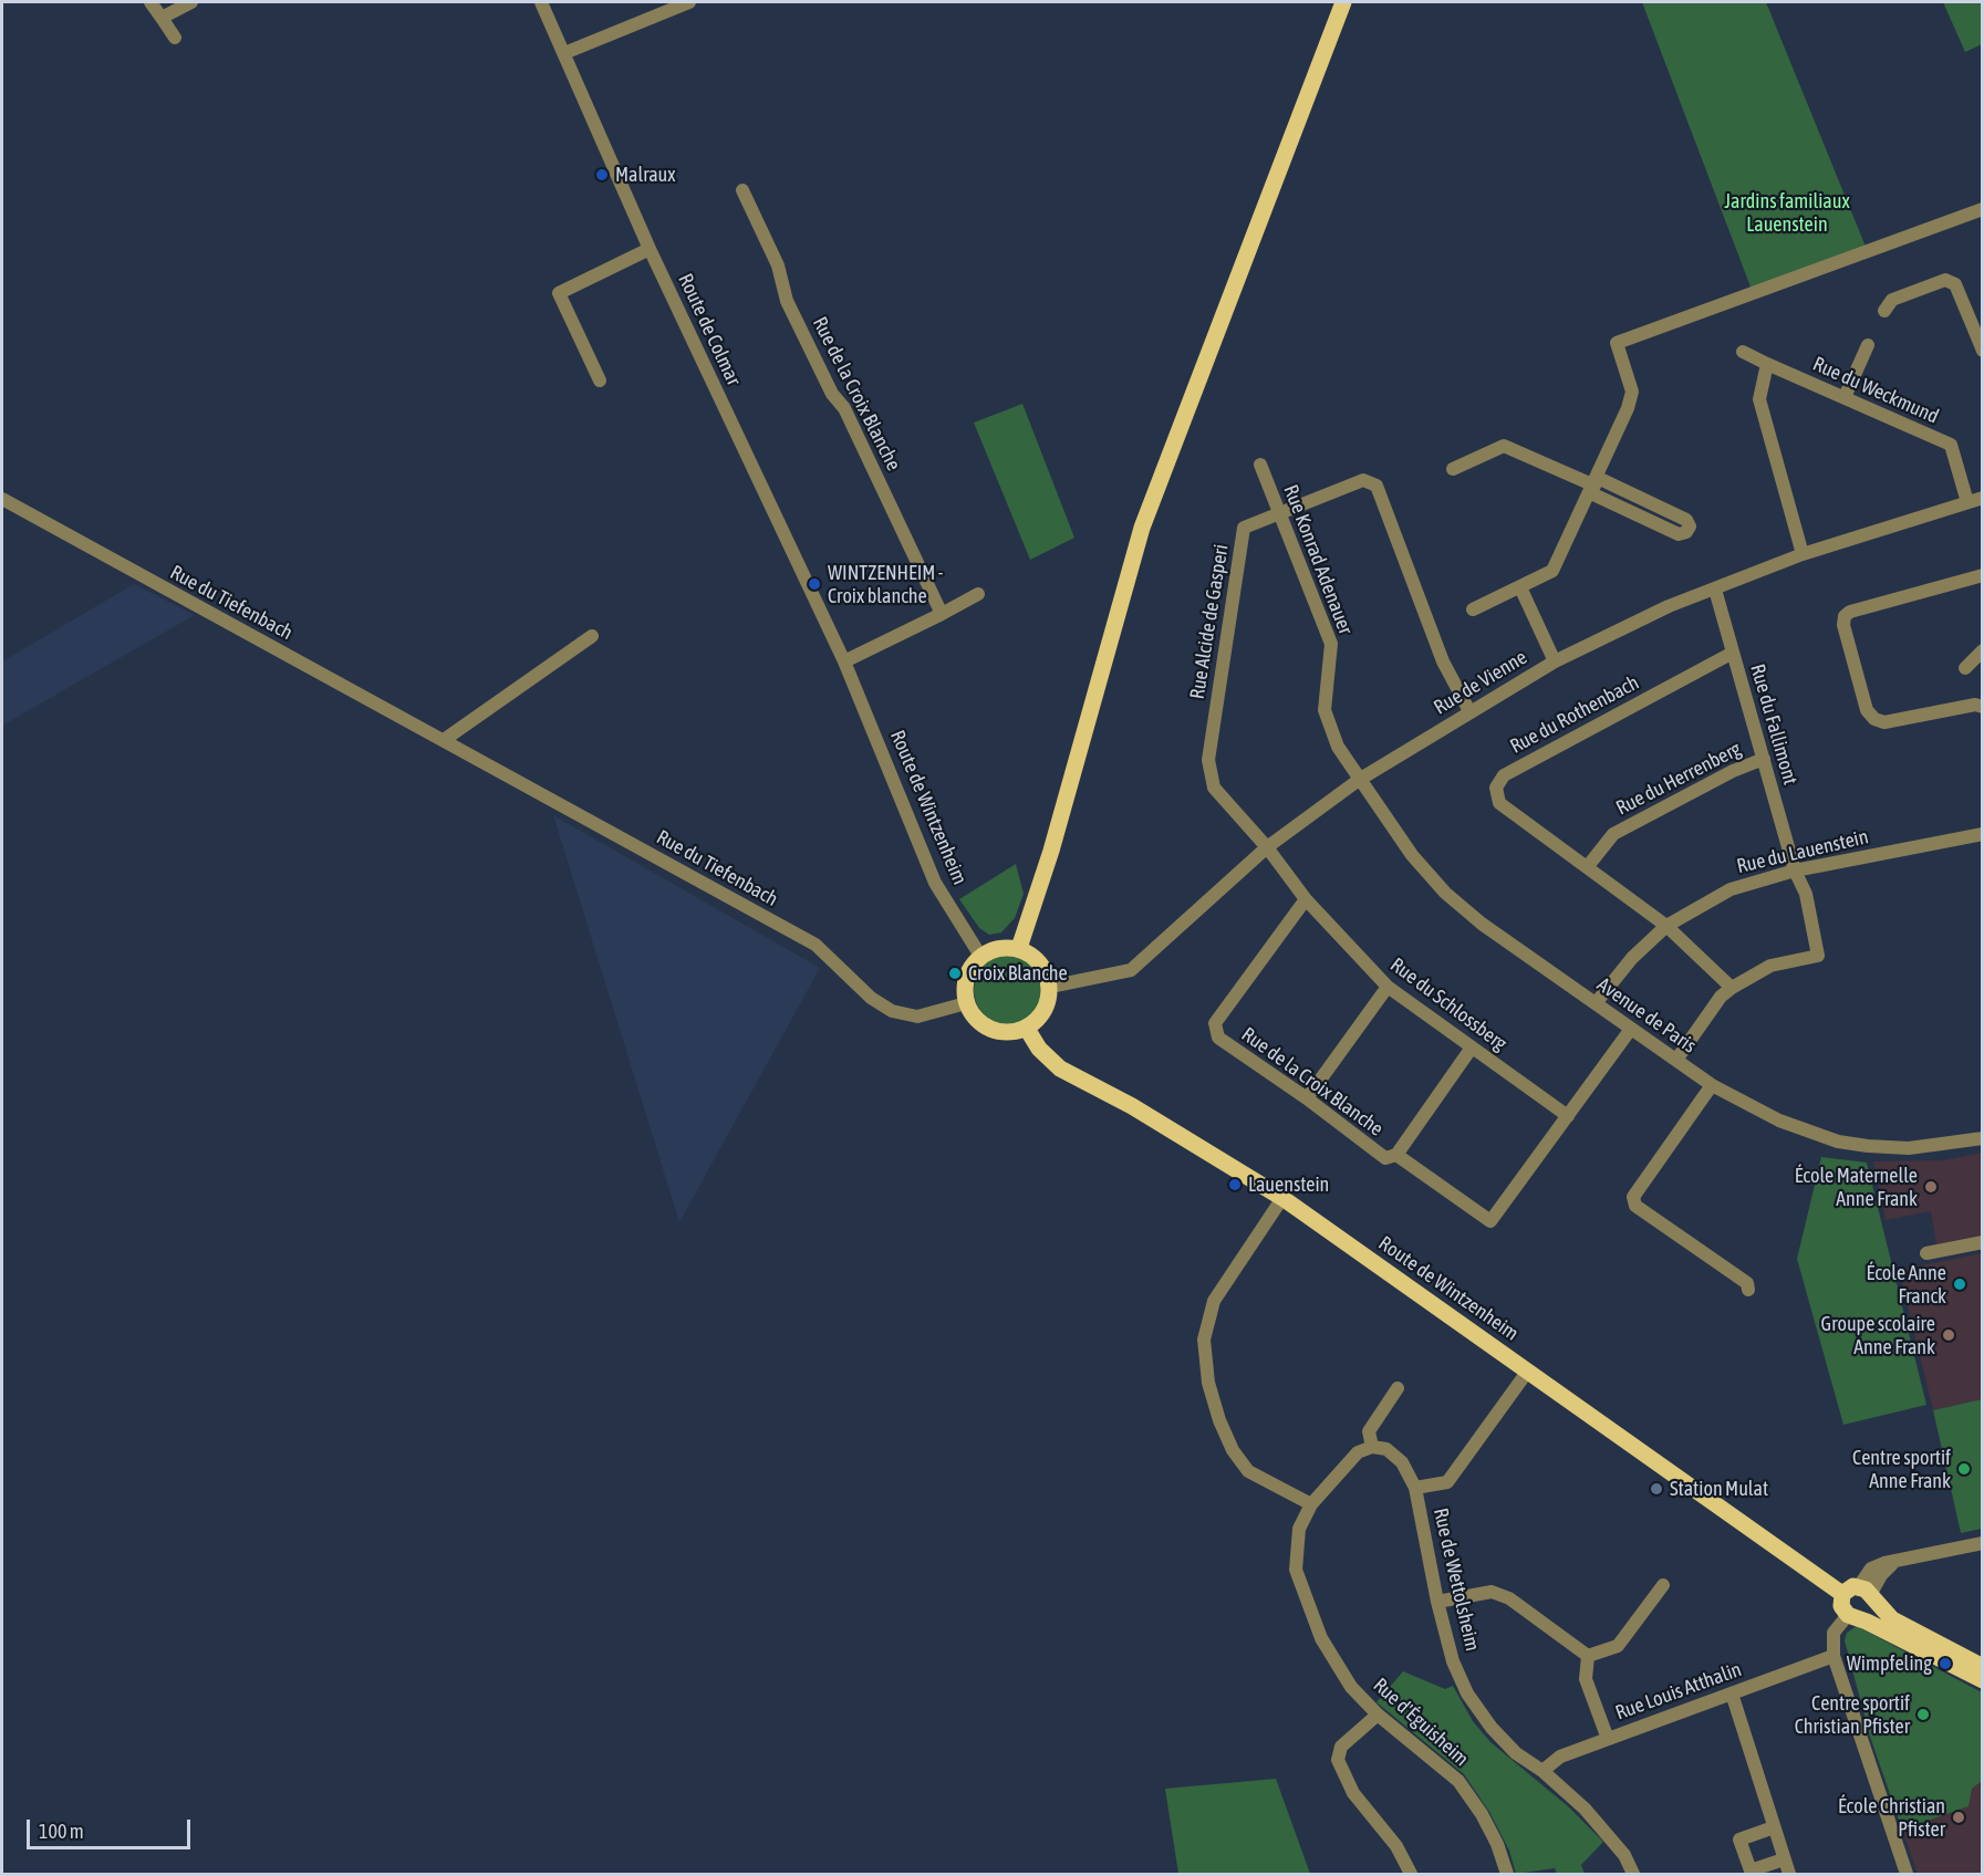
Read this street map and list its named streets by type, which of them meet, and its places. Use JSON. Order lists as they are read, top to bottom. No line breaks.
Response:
{"streets":{"main road":["Route de Wintzenheim"],"street":["Route de Colmar","Rue du Weckmund","Rue de la Croix Blanche","Rue Konrad Adenauer","Rue du Tiefenbach","Rue Alcide de Gasperi","Rue de Vienne","Rue du Rothenbach","Rue du Fallimont","Rue du Herrenberg","Rue du Lauenstein","Rue du Schlossberg","Avenue de Paris","Rue de Wettolsheim","Rue Louis Atthalin","Rue d'Éguisheim"]},"crossings":[["Route de Colmar","Route de Wintzenheim"],["Rue du Weckmund","Rue de Vienne"],["Rue de la Croix Blanche","Rue du Schlossberg"],["Rue de la Croix Blanche","Avenue de Paris"],["Rue Konrad Adenauer","Rue Alcide de Gasperi"],["Rue Konrad Adenauer","Rue de Vienne"],["Rue Konrad Adenauer","Avenue de Paris"],["Rue du Tiefenbach","Rue de Vienne"],["Rue du Tiefenbach","Route de Wintzenheim"],["Rue Alcide de Gasperi","Rue de Vienne"],["Rue Alcide de Gasperi","Rue du Schlossberg"],["Rue de Vienne","Rue du Fallimont"],["Rue de Vienne","Route de Wintzenheim"],["Rue de Vienne","Rue du Schlossberg"],["Rue de Vienne","Avenue de Paris"],["Rue du Rothenbach","Rue du Fallimont"],["Rue du Rothenbach","Rue du Herrenberg"],["Rue du Rothenbach","Rue du Lauenstein"],["Rue du Fallimont","Rue du Herrenberg"],["Rue du Fallimont","Rue du Lauenstein"],["Rue du Lauenstein","Avenue de Paris"],["Rue de Wettolsheim","Rue Louis Atthalin"]],"parks":["Jardins familiaux Lauenstein"],"places":["Malraux","WINTZENHEIM - Croix blanche","Croix Blanche","Lauenstein","École Maternelle Anne Frank","École Anne Franck","Groupe scolaire Anne Frank","Centre sportif Anne Frank","Station Mulat","Wimpfeling","Centre sportif Christian Pfister","École Christian Pfister"],"scale_bar":"100 m"}
